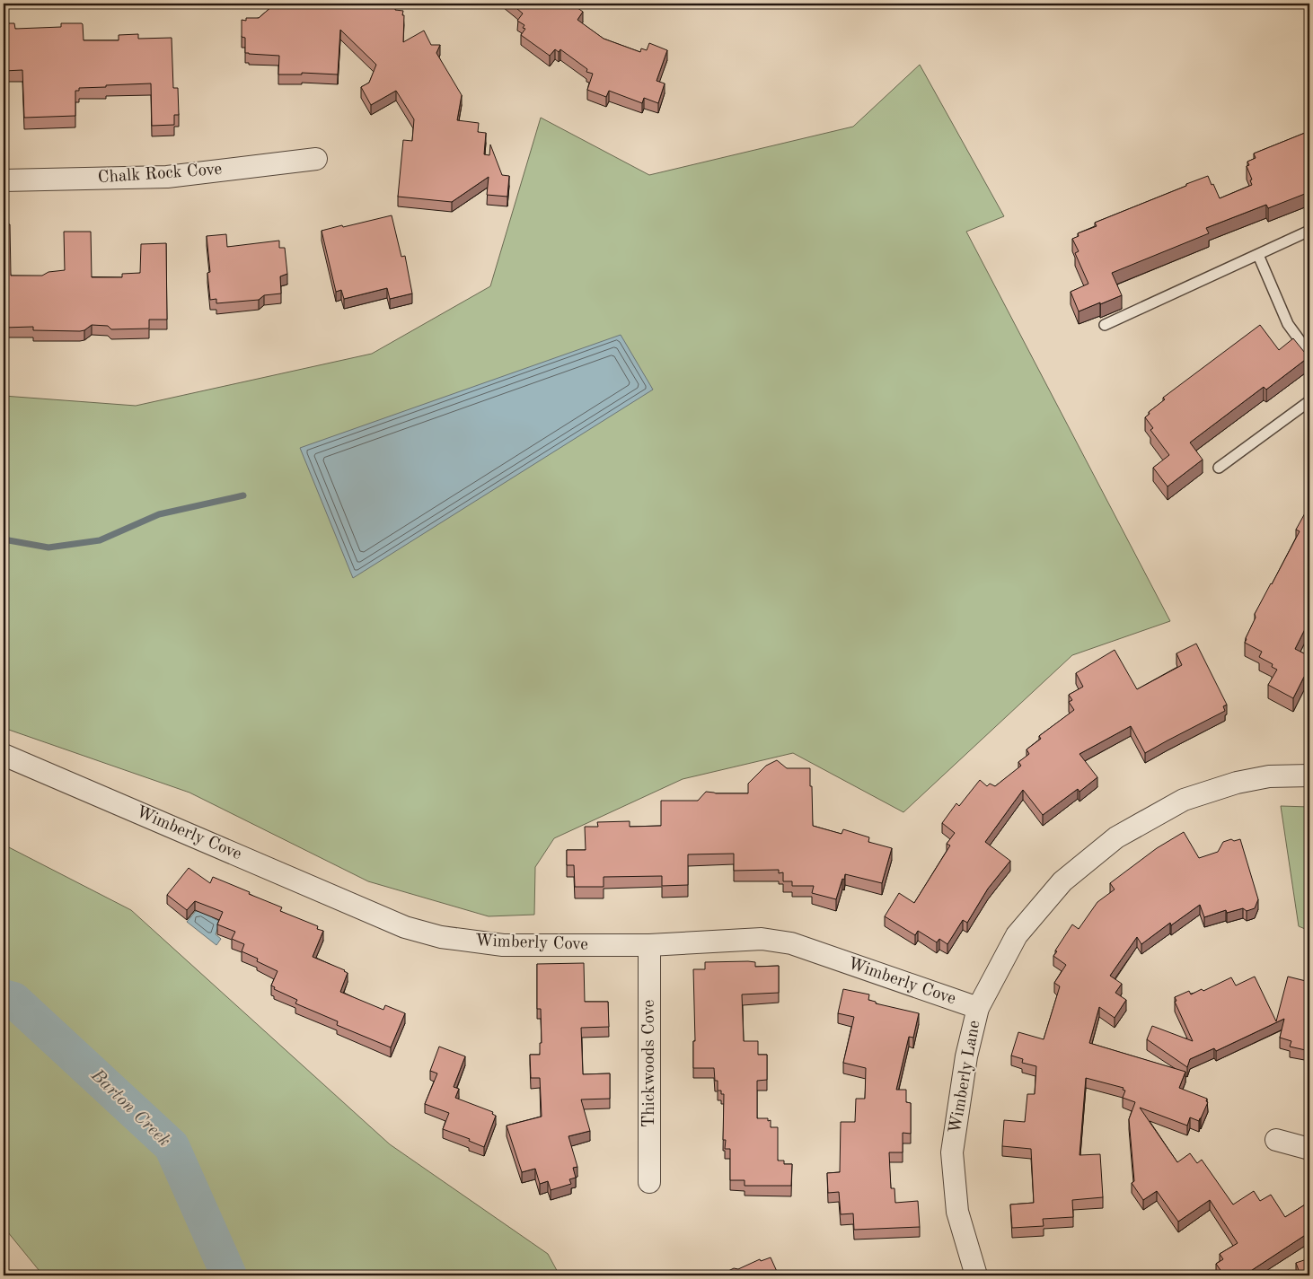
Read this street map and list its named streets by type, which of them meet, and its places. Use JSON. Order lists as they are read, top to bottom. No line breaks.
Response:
{"streets":{"street":["Chalk Rock Cove","Wimberly Cove","Thickwoods Cove","Wimberly Lane"]},"crossings":[["Wimberly Cove","Thickwoods Cove"],["Wimberly Cove","Wimberly Lane"]],"water":["Barton Creek"]}
